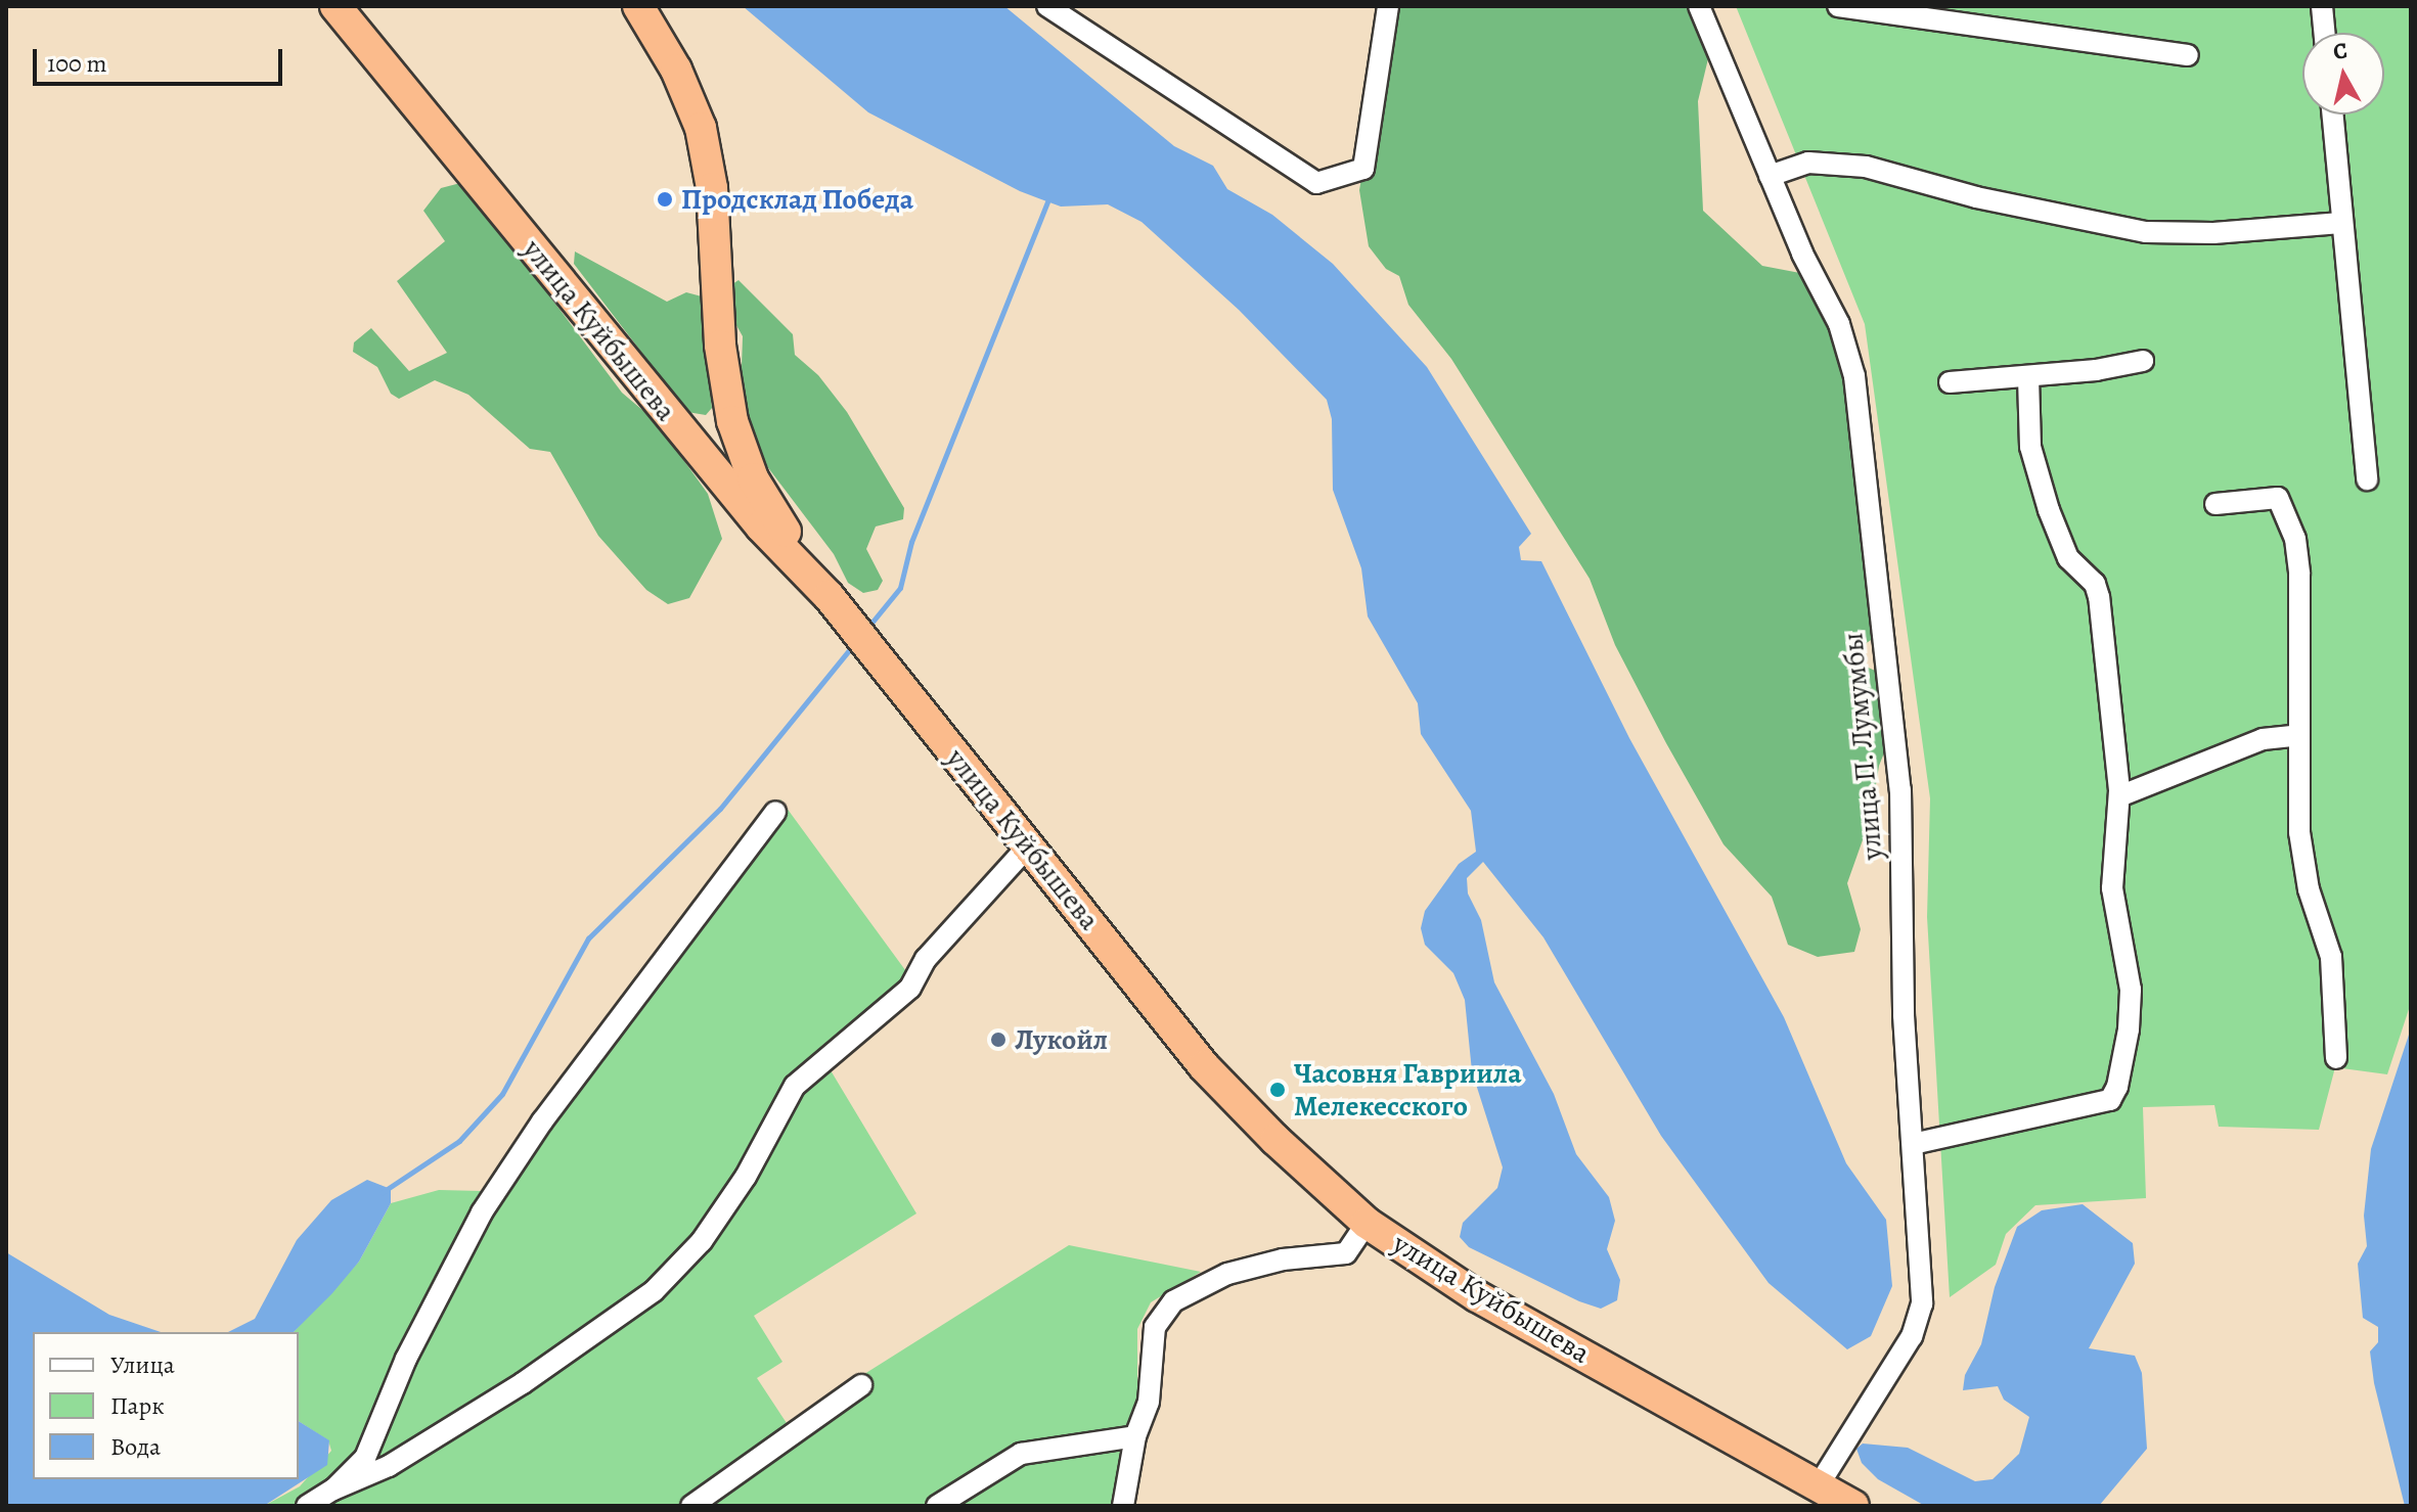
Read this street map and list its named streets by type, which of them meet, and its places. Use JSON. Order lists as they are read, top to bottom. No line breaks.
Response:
{"streets":{"highway":["улица Куйбышева"],"street":["улица П. Лумумбы"]},"crossings":[["улица Куйбышева","улица П. Лумумбы"]],"places":["Продсклад Победа","Лукойл","Часовня Гавриила Мелекесского"],"legend":["Улица","Парк","Вода"],"scale_bar":"100 m","north":"top"}
